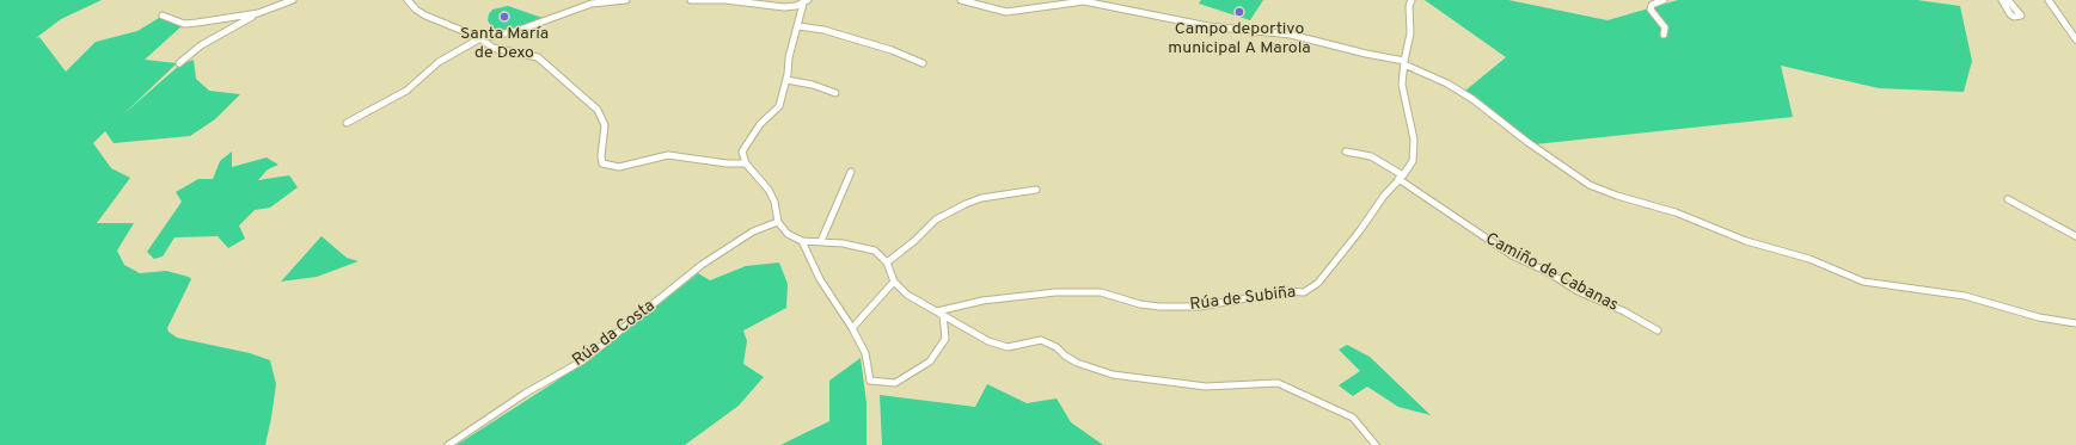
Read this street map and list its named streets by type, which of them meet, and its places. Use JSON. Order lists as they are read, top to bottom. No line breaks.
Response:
{"streets":{"street":["Camiño de Cabanas","Rúa de Subiña","Rúa da Costa"]},"crossings":[["Camiño de Cabanas","Rúa de Subiña"]],"places":["Campo deportivo municipal A Marola","Santa María de Dexo"]}
